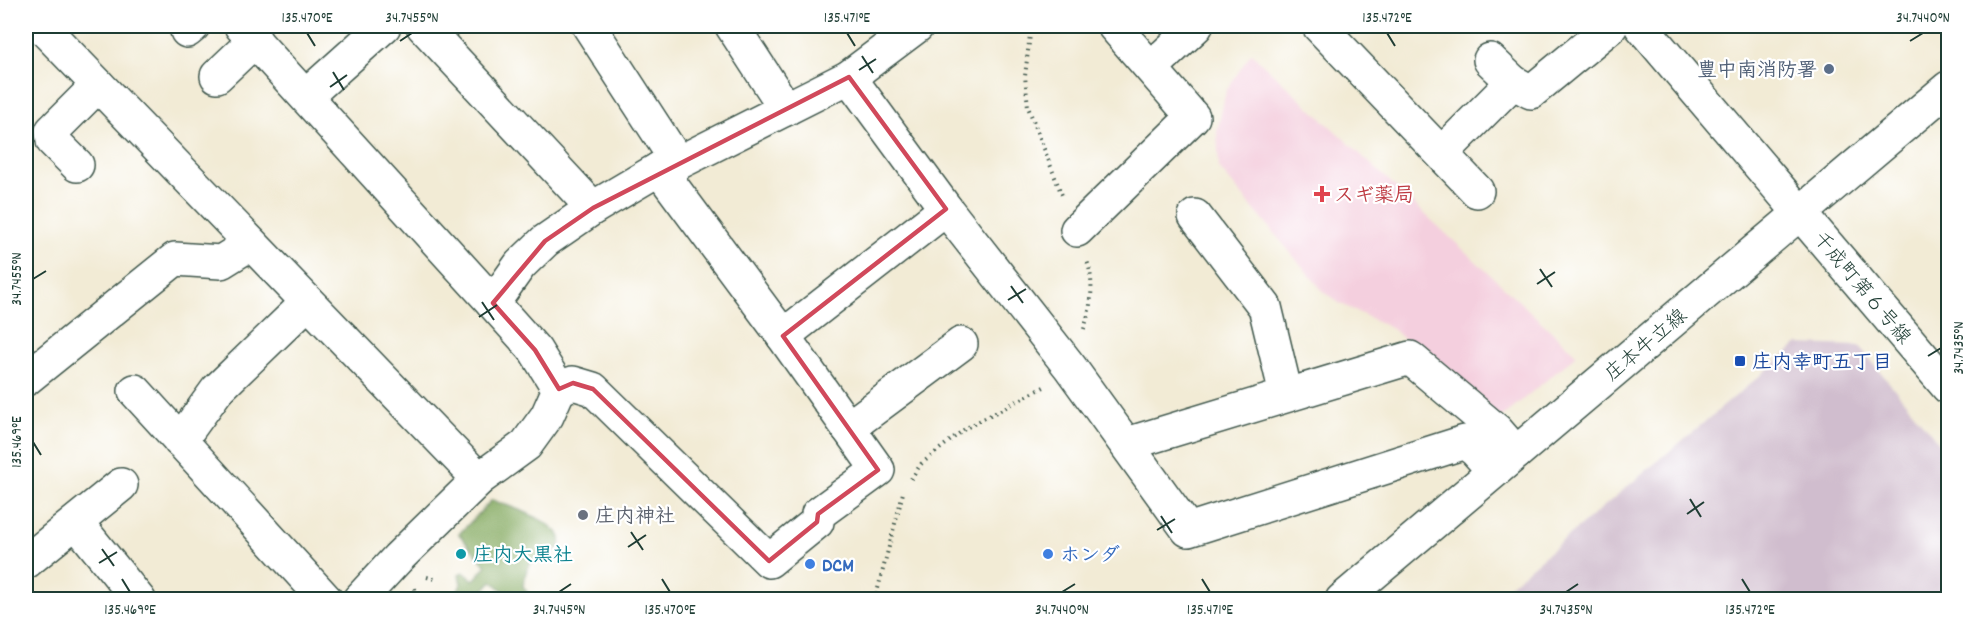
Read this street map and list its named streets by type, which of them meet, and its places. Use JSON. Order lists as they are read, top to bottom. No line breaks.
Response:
{"streets":{"street":["千成町第６号線","庄本牛立線"]},"crossings":[["千成町第６号線","庄本牛立線"]],"places":{"other":["豊中南消防署","庄内神社","庄内大黒社","ホンダ","DCM"],"health":["スギ薬局"],"transit":["庄内幸町五丁目"]},"coordinates":["135.470°E","34.7455°N","135.471°E","135.472°E","34.7440°N","34.7435°N","135.469°E","34.7445°N"]}
